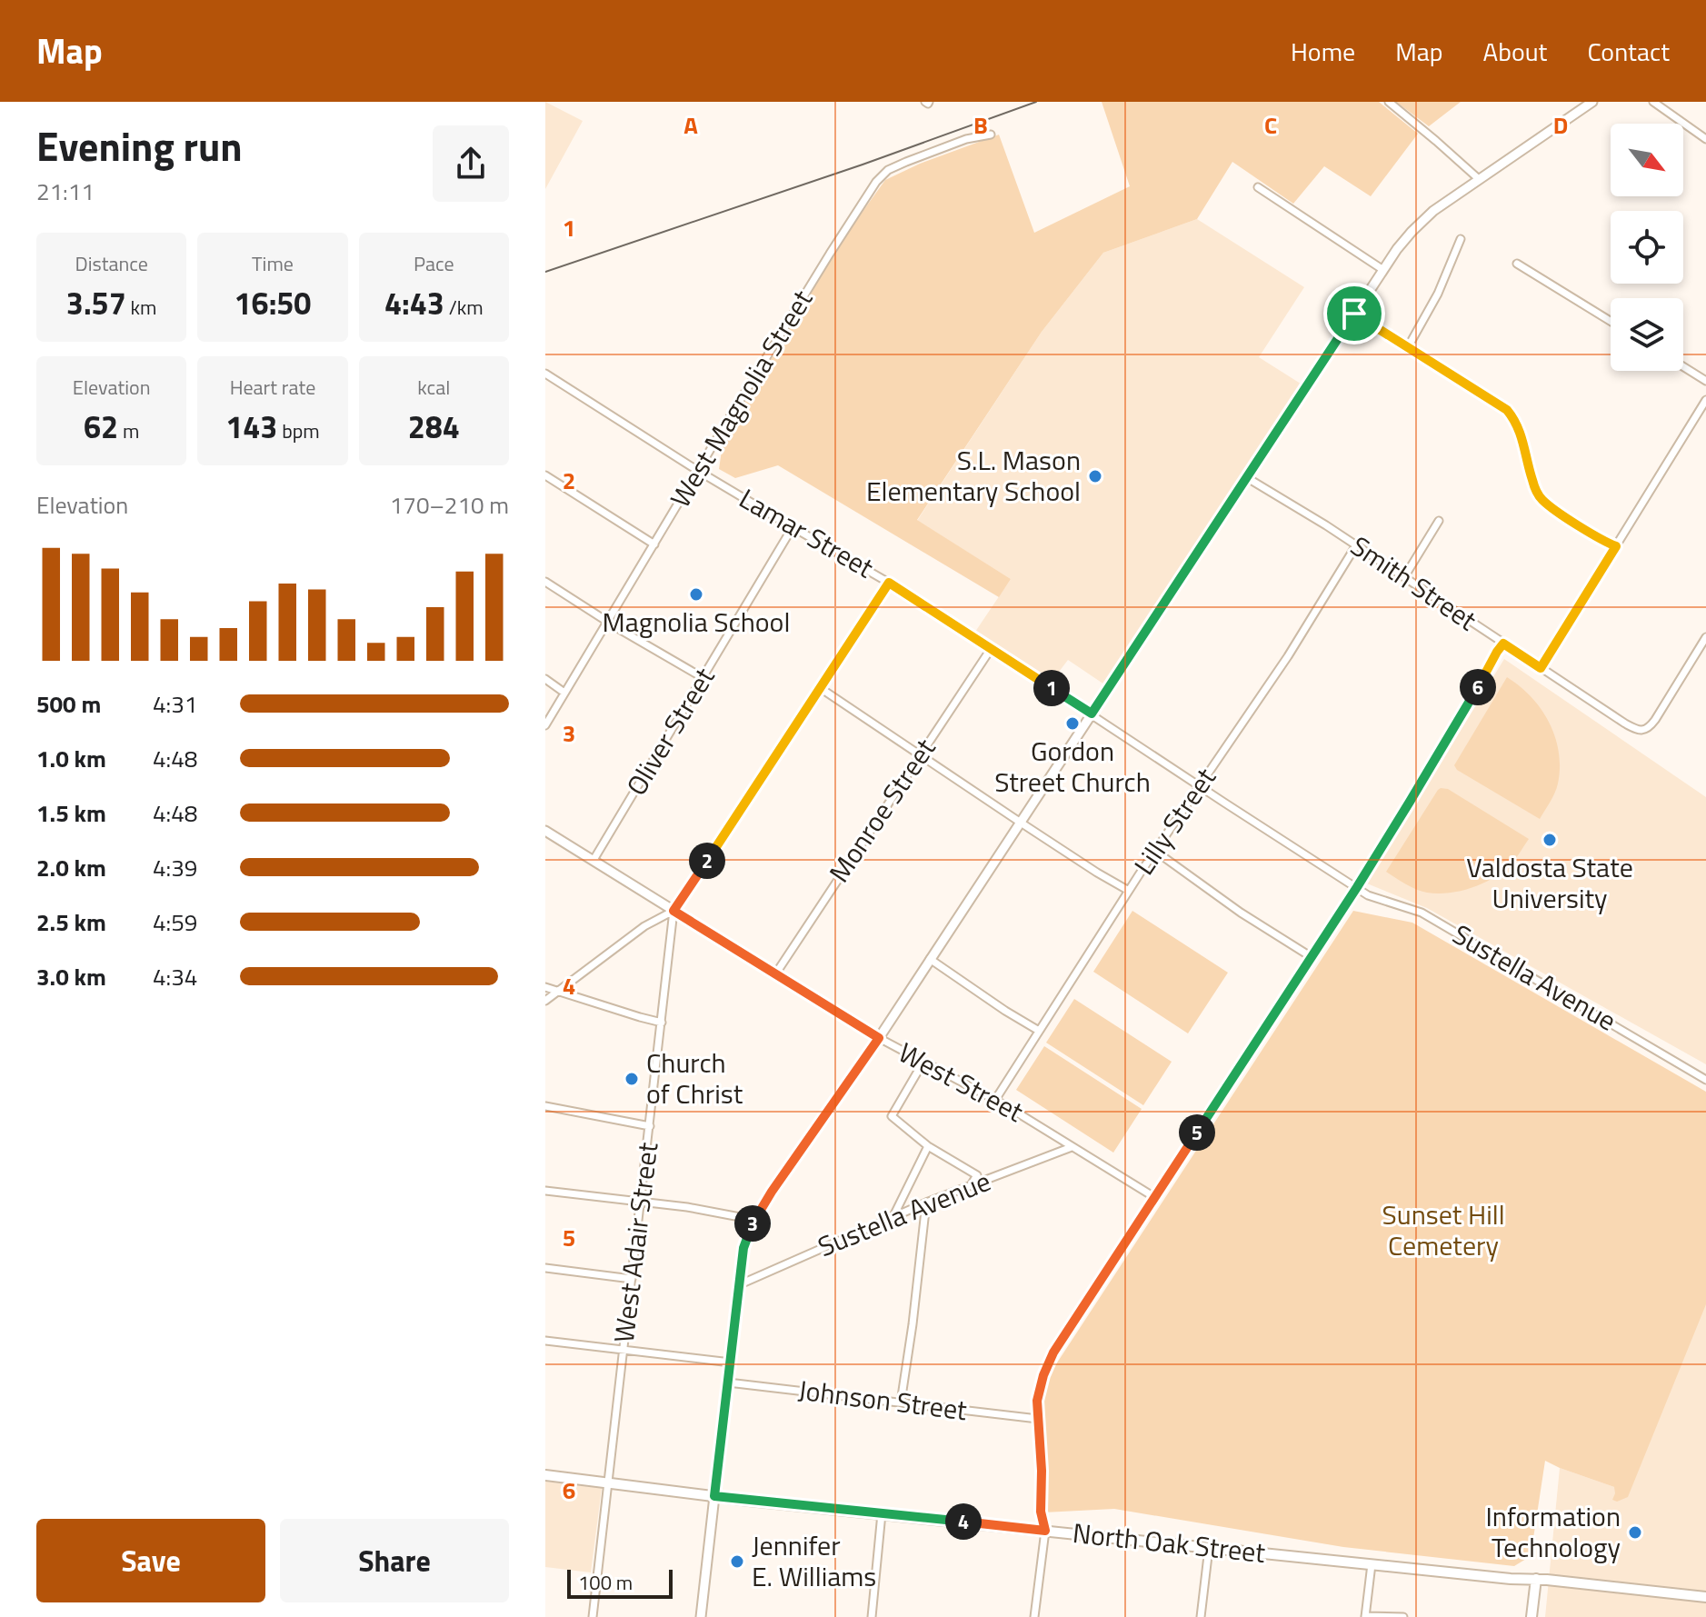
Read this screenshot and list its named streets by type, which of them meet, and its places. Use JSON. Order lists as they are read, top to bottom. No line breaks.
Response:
{"streets":{"main road":["North Oak Street"],"street":["West Magnolia Street","Lamar Street","Smith Street","Oliver Street","Monroe Street","Lilly Street","Sustella Avenue","West Street","West Adair Street","Johnson Street"]},"crossings":[["West Magnolia Street","Lamar Street"],["Lamar Street","Oliver Street"],["Lamar Street","Monroe Street"],["Lamar Street","Lilly Street"],["Lamar Street","Sustella Avenue"],["Lamar Street","West Adair Street"],["Smith Street","Lilly Street"],["Oliver Street","West Street"],["Monroe Street","West Street"],["Lilly Street","West Street"],["Sustella Avenue","West Street"],["West Street","West Adair Street"],["West Adair Street","North Oak Street"]],"parks":["Sunset Hill Cemetery"],"places":["S.L. Mason Elementary School","Magnolia School","Gordon Street Church","Valdosta State University","Church of Christ","Information Technology","Jennifer E. Williams"],"scale_bar":"100 m","north":"bottom right","page":{"header":"Map","nav":["Home","Map","About","Contact"],"heading":["Evening run","21:11"],"stats":[["Distance","3.57 km"],["Time","16:50"],["Pace","4:43 /km"],["Elevation","62 m"],["Heart rate","143 bpm"],["kcal","284"]],"chart":["Elevation","170–210 m"],"pins":["6","1","2","5","3","4"],"list":[{"name":"500 m","note":"4:31"},{"name":"1.0 km","note":"4:48"},{"name":"1.5 km","note":"4:48"},{"name":"2.0 km","note":"4:39"},{"name":"2.5 km","note":"4:59"},{"name":"3.0 km","note":"4:34"}],"buttons":["Save","Share"],"scale":"100 m"},"grid":{"columns":["A","B","C","D"],"rows":["1","2","3","4","5","6"]}}
